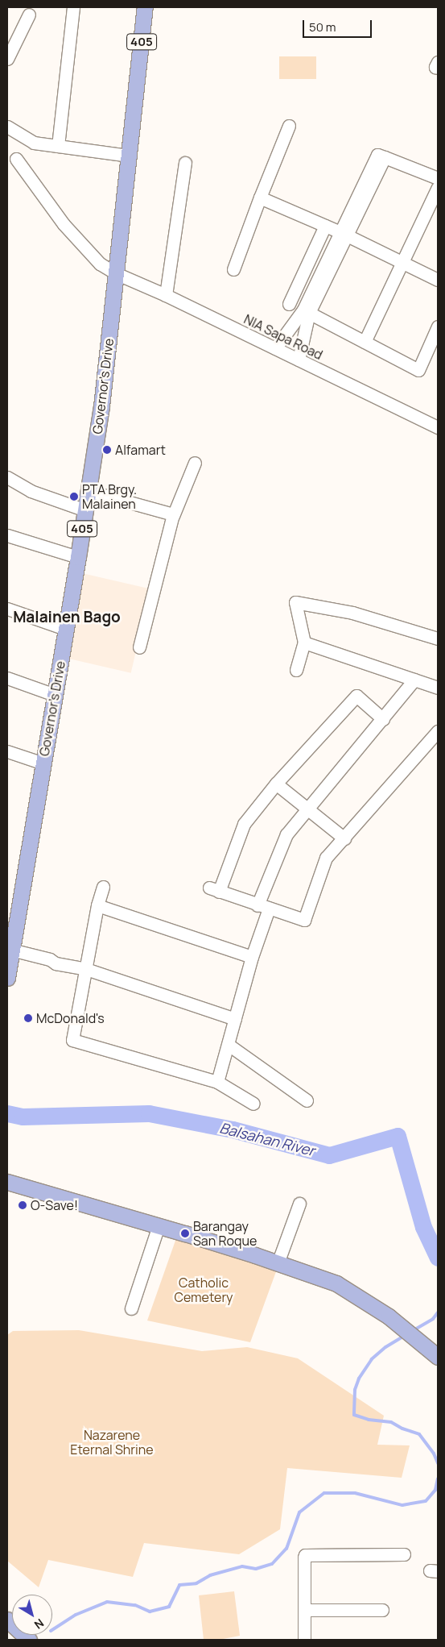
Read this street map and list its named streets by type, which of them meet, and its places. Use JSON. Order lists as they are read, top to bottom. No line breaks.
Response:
{"streets":{"main road":["405","Governor's Drive"],"street":["NIA Sapa Road"]},"crossings":[["NIA Sapa Road","Governor's Drive"]],"districts":["Malainen Bago"],"water":["Balsahan River"],"parks":["Catholic Cemetery","Nazarene Eternal Shrine"],"places":["Alfamart","PTA Brgy. Malainen","McDonald's","O-Save!","Barangay San Roque"],"scale_bar":"50 m","north":"bottom right"}
